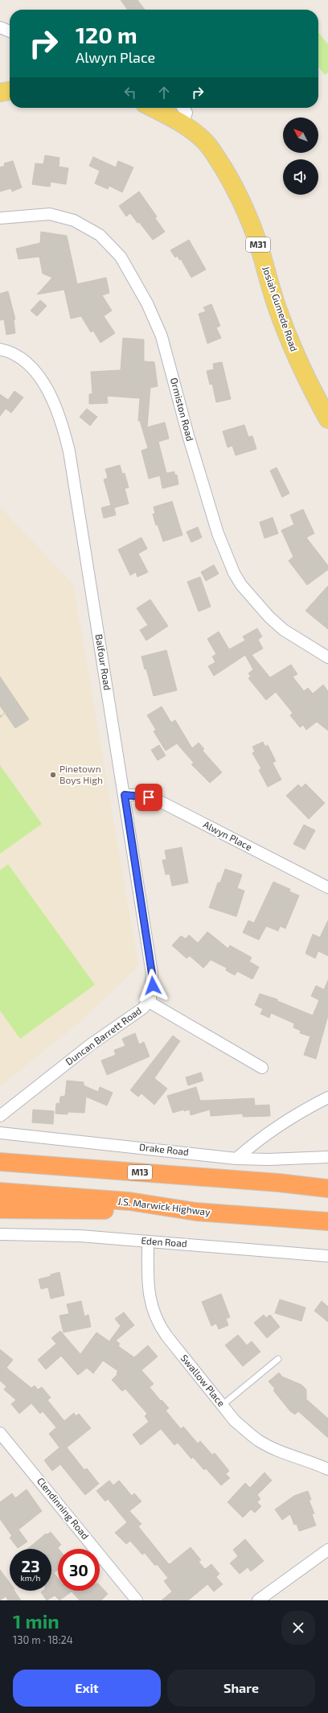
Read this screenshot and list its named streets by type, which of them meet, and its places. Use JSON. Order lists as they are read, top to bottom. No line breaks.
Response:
{"streets":{"highway":["M13","J.S. Marwick Highway"],"main road":["M31","Josiah Gumede Road"],"street":["Ormiston Road","Balfour Road","Alwyn Place","Duncan Barrett Road","Drake Road","Eden Road","Swallow Place","Clendinning Road"]},"crossings":[["Balfour Road","Alwyn Place"],["Balfour Road","Duncan Barrett Road"],["Eden Road","Swallow Place"]],"places":["Pinetown Boys High"],"north":"top left","page":{"turn":["120 m","Alwyn Place"],"speed":"23 km/h","limit":"30","heading":["1 min","130 m · 18:24"],"buttons":["Exit","Share"]}}
